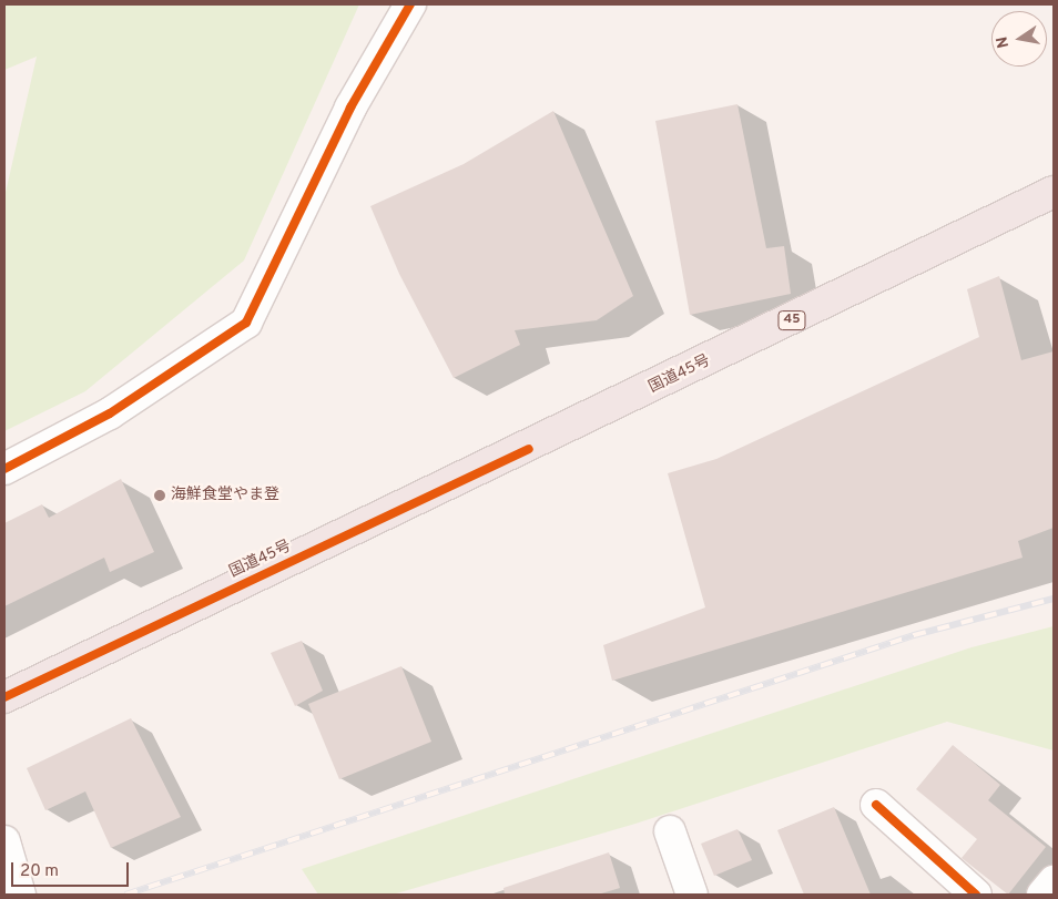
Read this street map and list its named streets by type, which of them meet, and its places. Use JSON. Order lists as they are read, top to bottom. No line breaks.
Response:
{"streets":{"highway":["45","国道45号"]},"places":["海鮮食堂やま登"],"scale_bar":"20 m","north":"left"}
